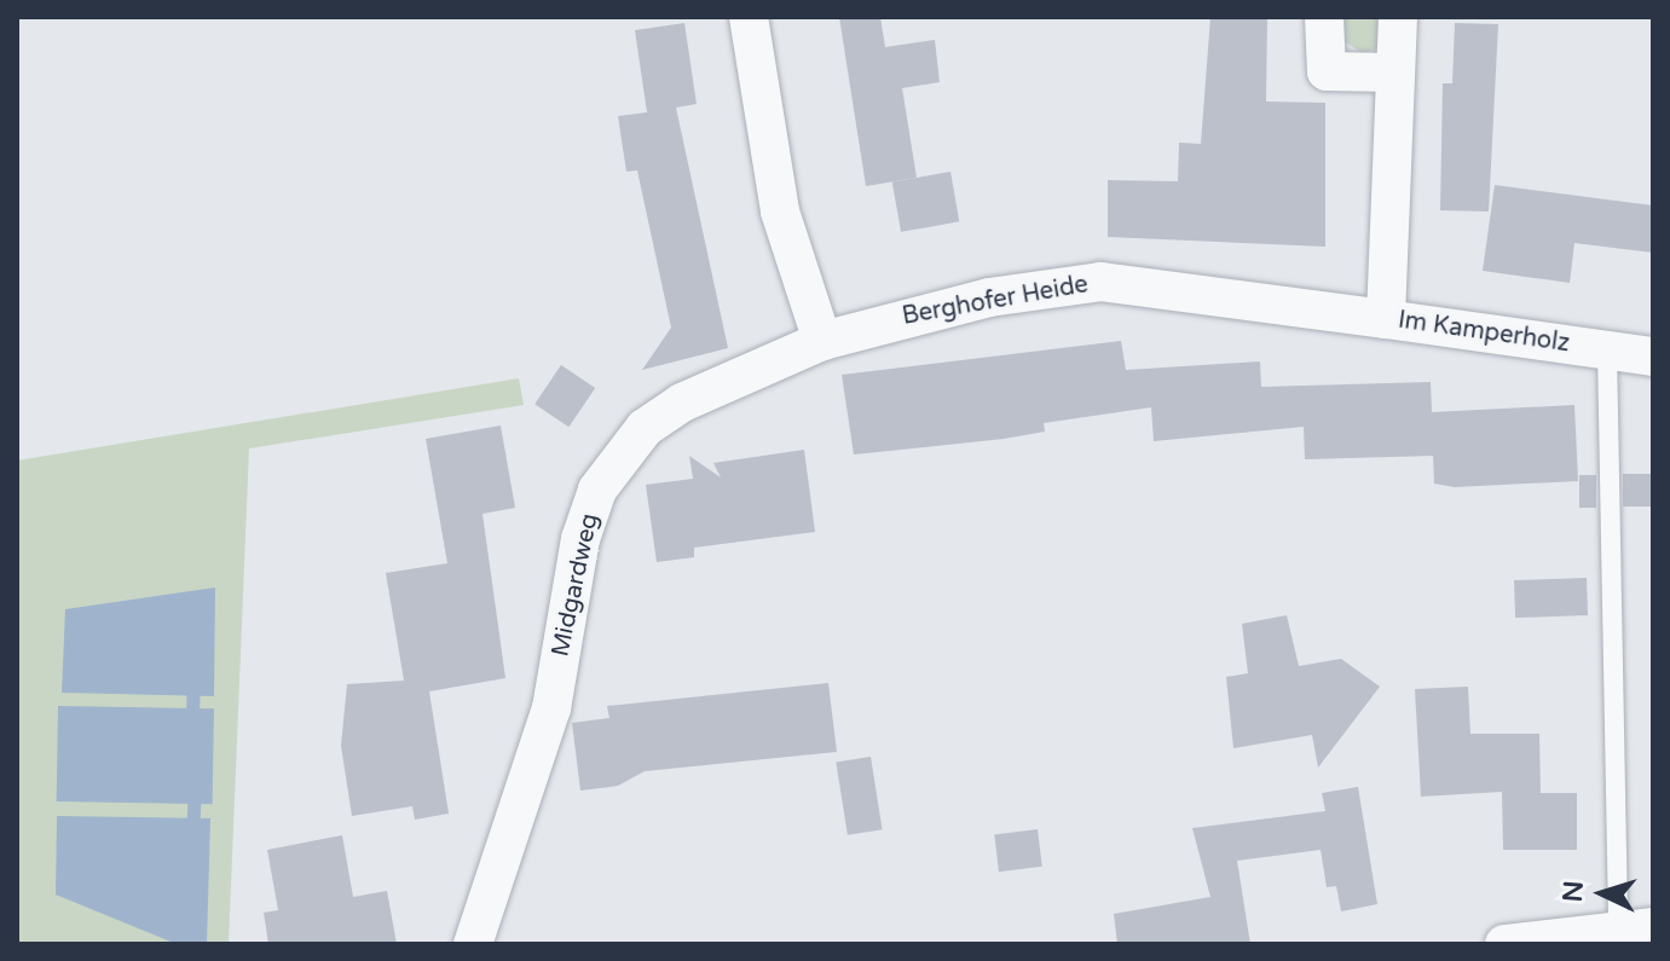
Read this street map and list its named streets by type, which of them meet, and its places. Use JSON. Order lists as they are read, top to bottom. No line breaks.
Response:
{"streets":{"street":["Berghofer Heide","Im Kamperholz","Midgardweg"]},"crossings":[["Berghofer Heide","Im Kamperholz"],["Berghofer Heide","Midgardweg"]],"north":"left"}
